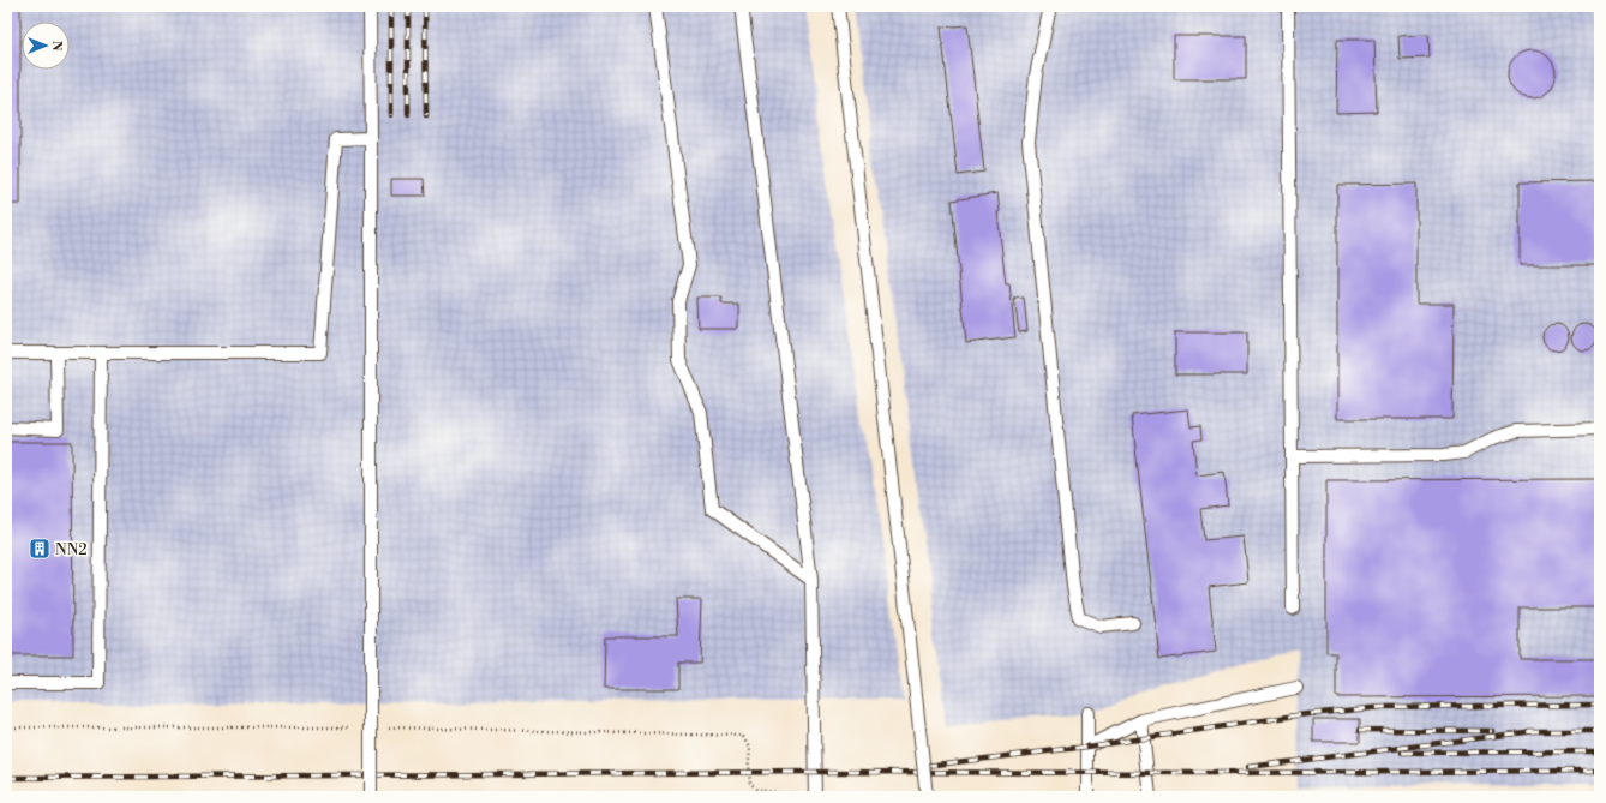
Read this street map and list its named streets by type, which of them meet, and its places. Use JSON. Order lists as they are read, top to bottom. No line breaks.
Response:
{"places":{"building":["NN2"]},"north":"right"}
